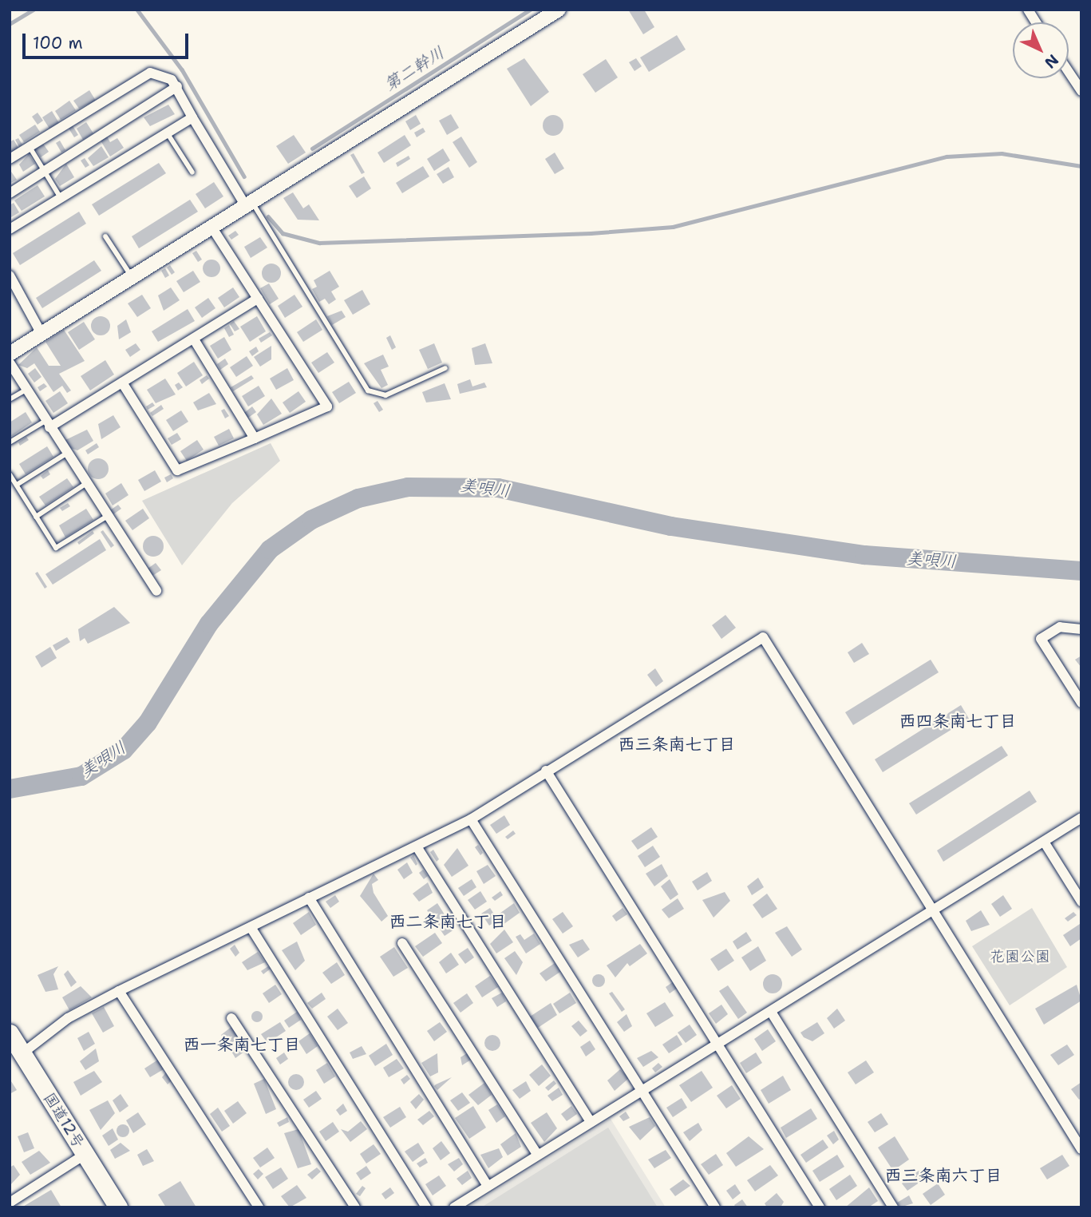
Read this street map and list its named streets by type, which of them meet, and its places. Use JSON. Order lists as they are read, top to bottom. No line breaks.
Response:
{"streets":{"highway":["国道12号"]},"districts":["西四条南七丁目","西三条南七丁目","西二条南七丁目","西一条南七丁目","西三条南六丁目"],"water":["第二幹川","美唄川"],"parks":["花園公園"],"scale_bar":"100 m","north":"bottom right"}
